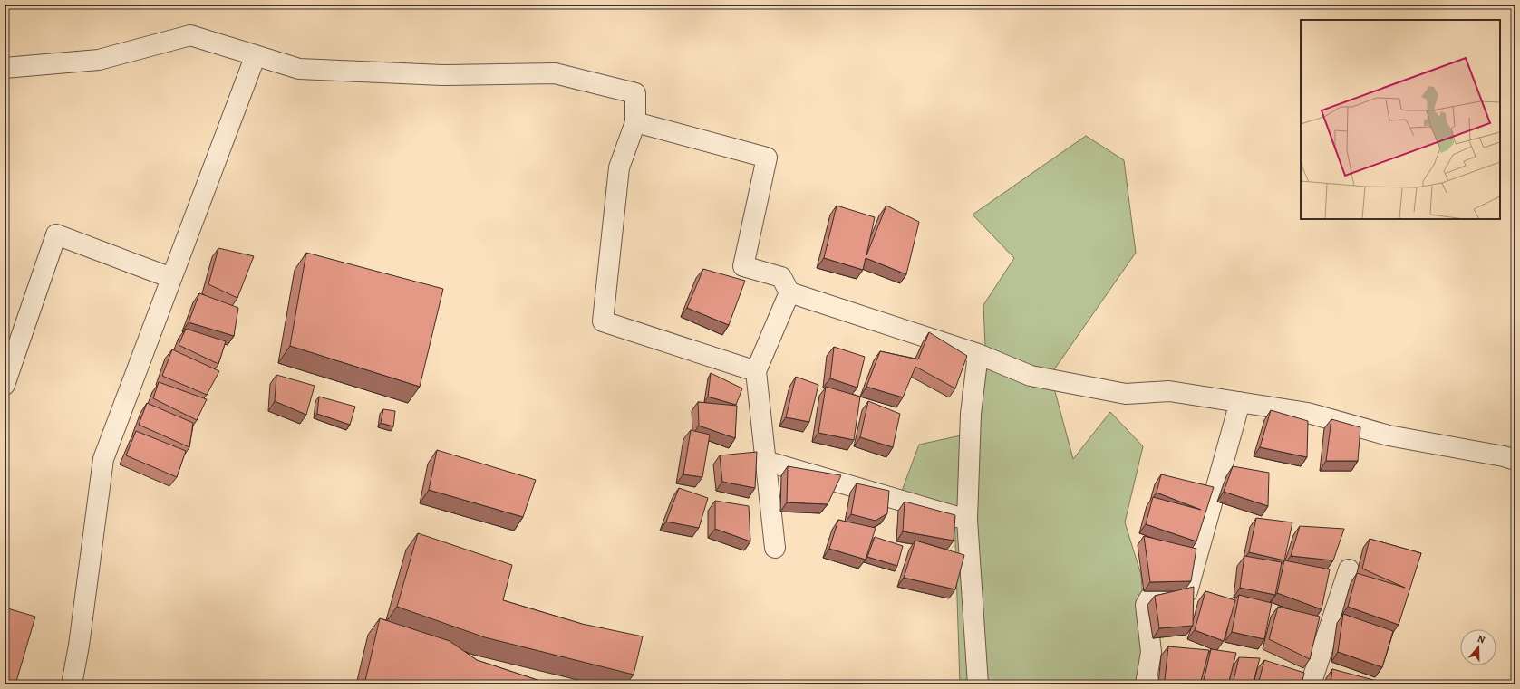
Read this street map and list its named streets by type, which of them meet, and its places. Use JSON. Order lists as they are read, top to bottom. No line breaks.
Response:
{"north":"top"}
